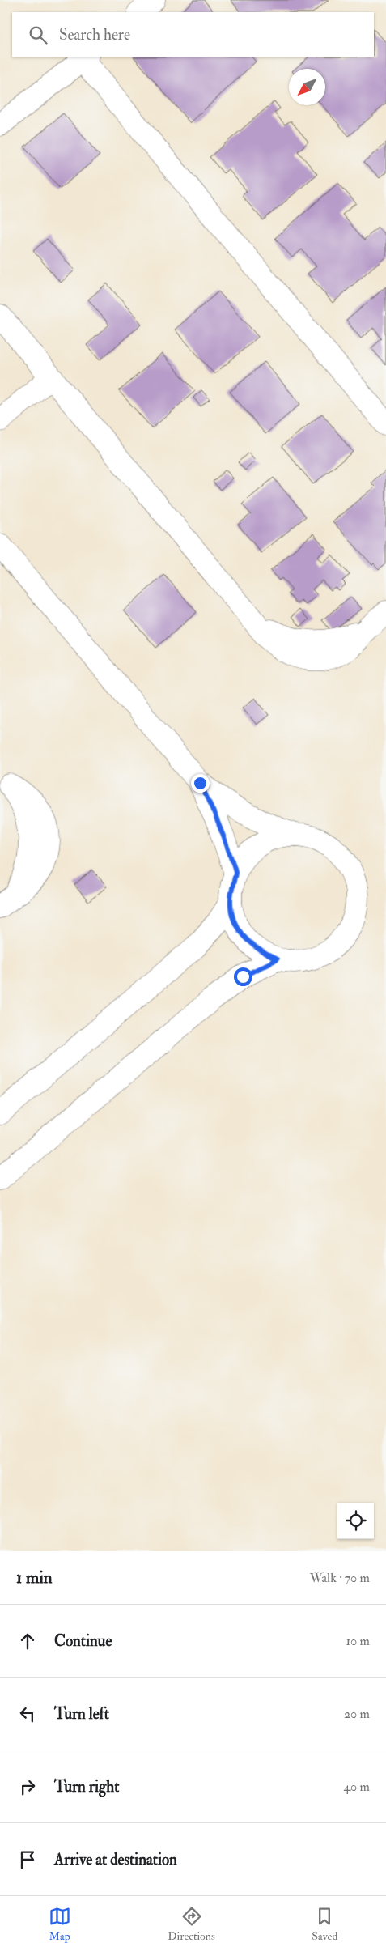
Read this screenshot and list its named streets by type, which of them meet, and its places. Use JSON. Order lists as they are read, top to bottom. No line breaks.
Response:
{"north":"bottom left","page":{"search":"Search here","heading":["1 min","Walk · 70 m"],"list":[["Continue","10 m"],["Turn left","20 m"],["Turn right","40 m"],"Arrive at destination"],"nav":["Map","Directions","Saved"]}}
